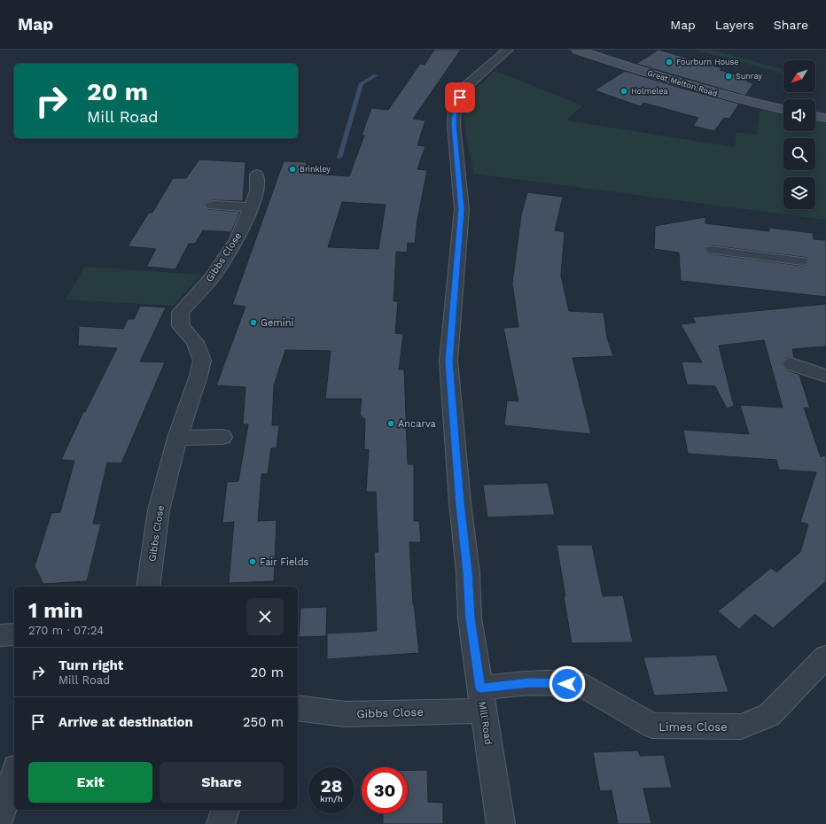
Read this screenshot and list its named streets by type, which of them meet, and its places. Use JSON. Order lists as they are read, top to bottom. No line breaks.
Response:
{"streets":{"street":["Great Melton Road","Gibbs Close","Mill Road","Limes Close"]},"crossings":[["Gibbs Close","Mill Road"],["Gibbs Close","Limes Close"],["Mill Road","Limes Close"]],"places":["Fourburn House","Sunray","Holmelea","Brinkley","Gemini","Ancarva","Fair Fields"],"north":"bottom left","page":{"header":"Map","nav":["Map","Layers","Share"],"turn":["20 m","Mill Road"],"heading":["1 min","270 m · 07:24"],"list":[{"name":"Turn right","note":"Mill Road","value":"20 m"},{"name":"Arrive at destination","value":"250 m"}],"buttons":["Exit","Share"],"speed":"28 km/h","limit":"30"}}
